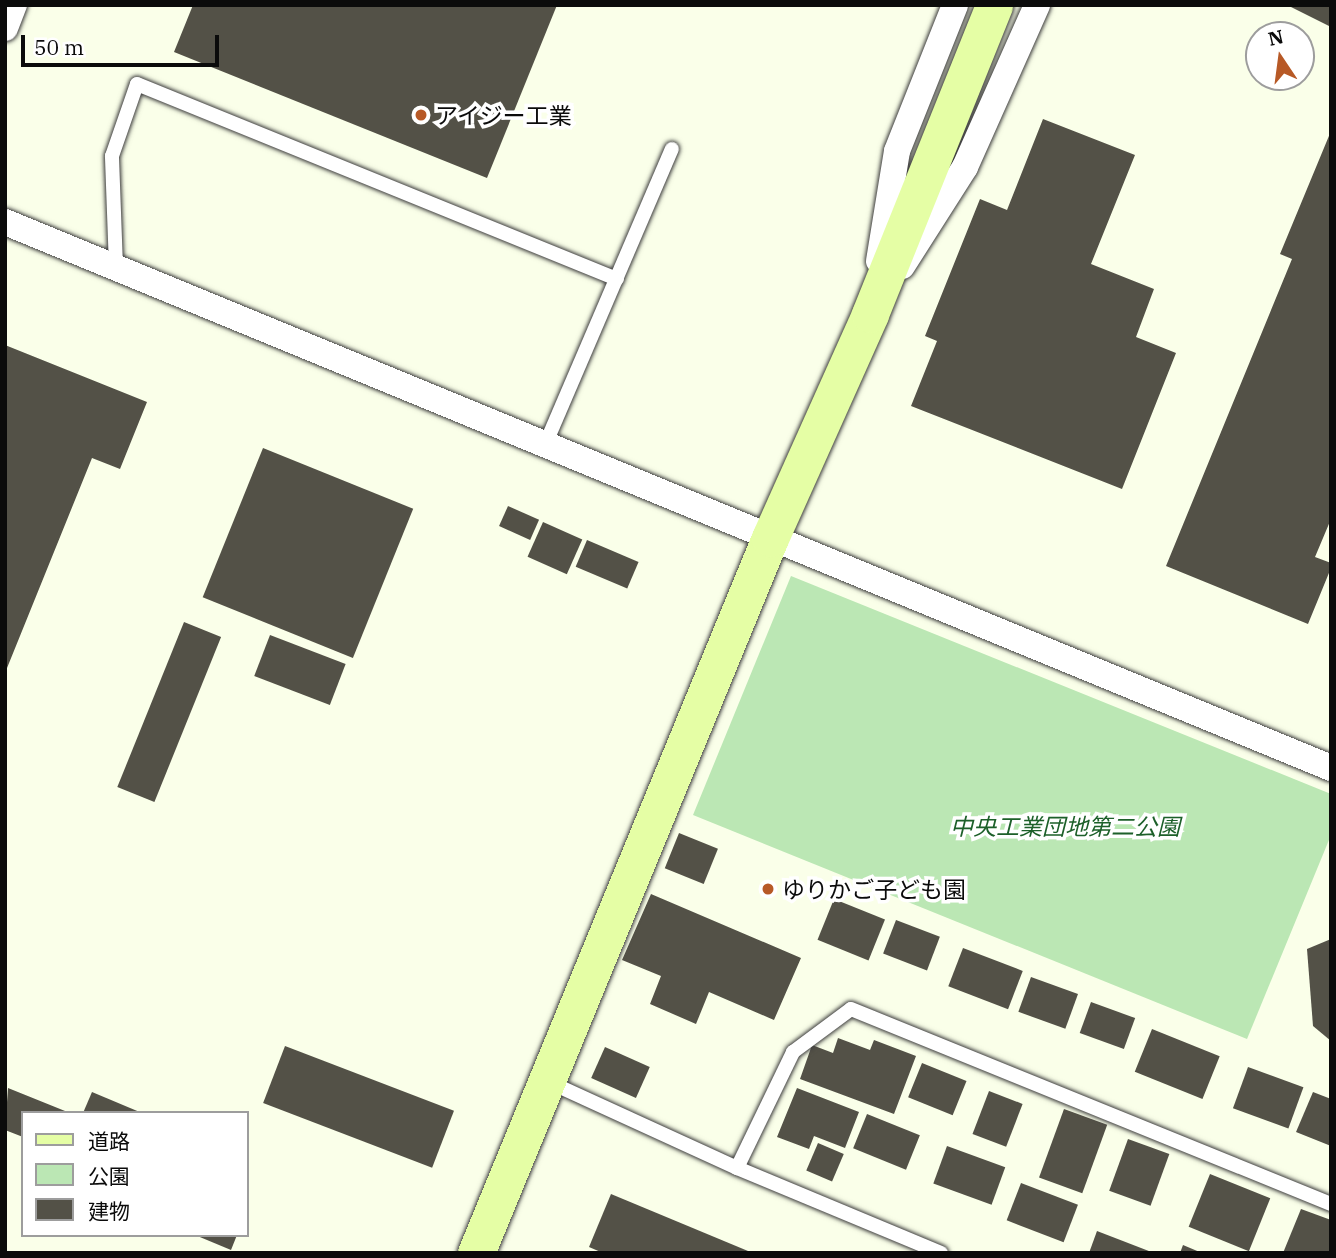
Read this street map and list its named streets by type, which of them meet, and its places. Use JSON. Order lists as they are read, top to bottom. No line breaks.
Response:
{"parks":["中央工業団地第二公園"],"places":["アイジー工業","ゆりかご子ども園"],"legend":["道路","公園","建物"],"scale_bar":"50 m","north":"top"}
